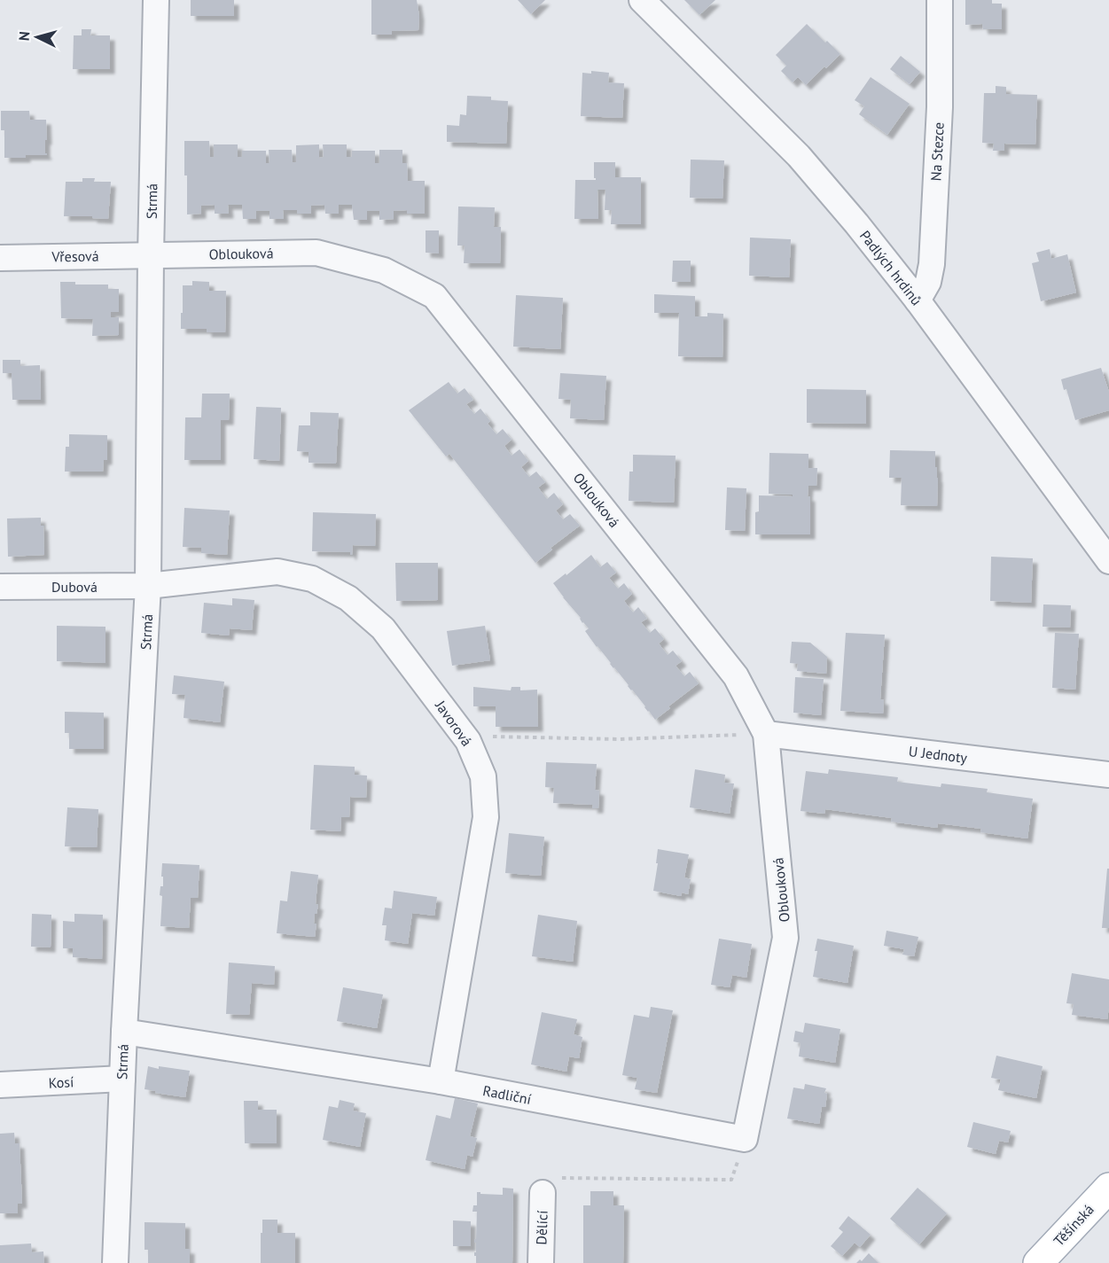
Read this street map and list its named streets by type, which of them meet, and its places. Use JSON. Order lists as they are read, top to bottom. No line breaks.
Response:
{"streets":{"main road":["Těšínská"],"street":["Na Stezce","Strmá","Oblouková","Vřesová","Padlých hrdinů","Dubová","Javorová","U Jednoty","Kosí","Radliční","Dělící"]},"crossings":[["Na Stezce","Padlých hrdinů"],["Strmá","Oblouková"],["Strmá","Vřesová"],["Strmá","Dubová"],["Strmá","Javorová"],["Strmá","Kosí"],["Strmá","Radliční"],["Oblouková","Vřesová"],["Oblouková","U Jednoty"],["Oblouková","Radliční"],["Dubová","Javorová"],["Javorová","Radliční"]],"north":"left"}
